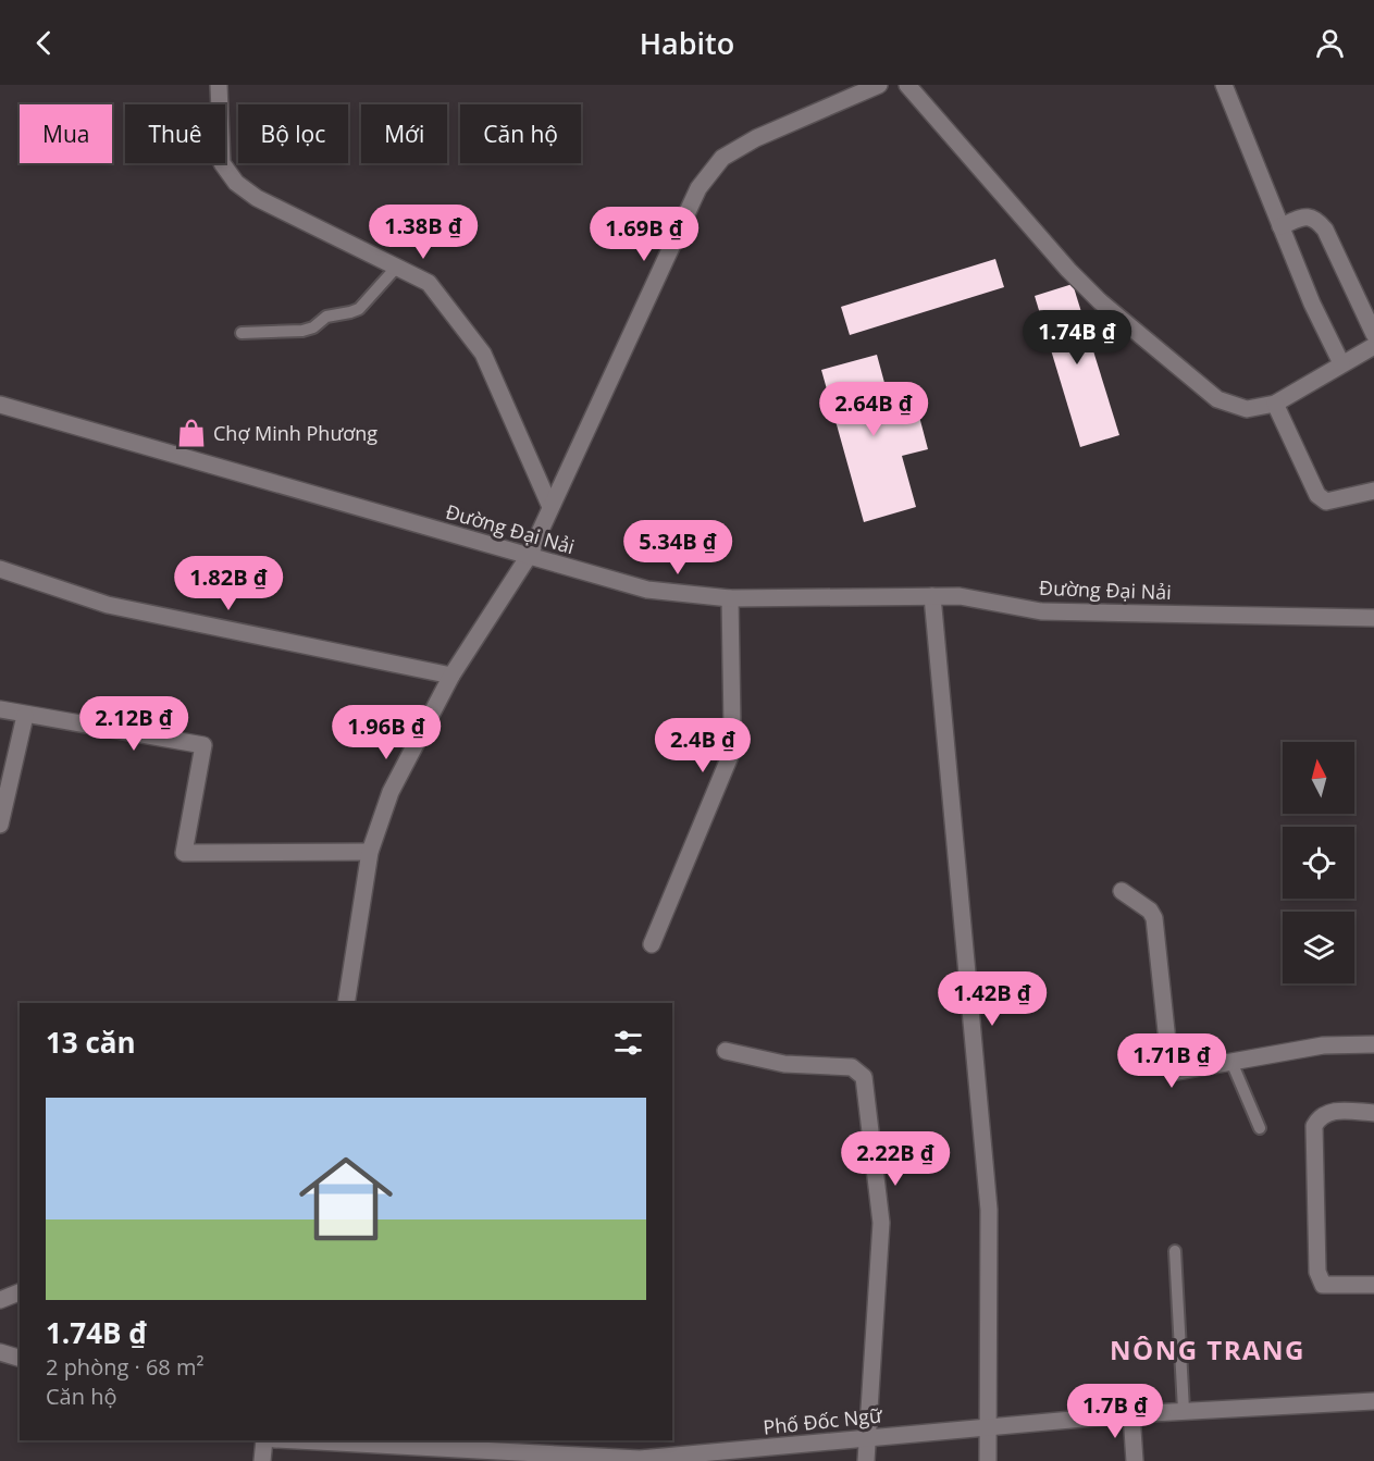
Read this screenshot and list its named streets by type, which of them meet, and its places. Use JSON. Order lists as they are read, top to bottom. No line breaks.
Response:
{"streets":{"street":["Đường Đại Nải","Phố Đốc Ngữ"]},"districts":["NÔNG TRANG"],"places":{"shop":["Chợ Minh Phương"]},"north":"top","page":{"header":"Habito","chip":["Mua","Thuê","Bộ lọc","Mới","Căn hộ"],"price":["1.38B ₫","1.69B ₫","1.74B ₫","2.64B ₫","5.34B ₫","1.82B ₫","2.12B ₫","1.96B ₫","2.4B ₫","1.42B ₫","1.71B ₫","2.22B ₫","1.7B ₫"],"heading":"13 căn","list":[{"name":"1.74B ₫","note":"2 phòng · 68 m² · Căn hộ"}]}}
